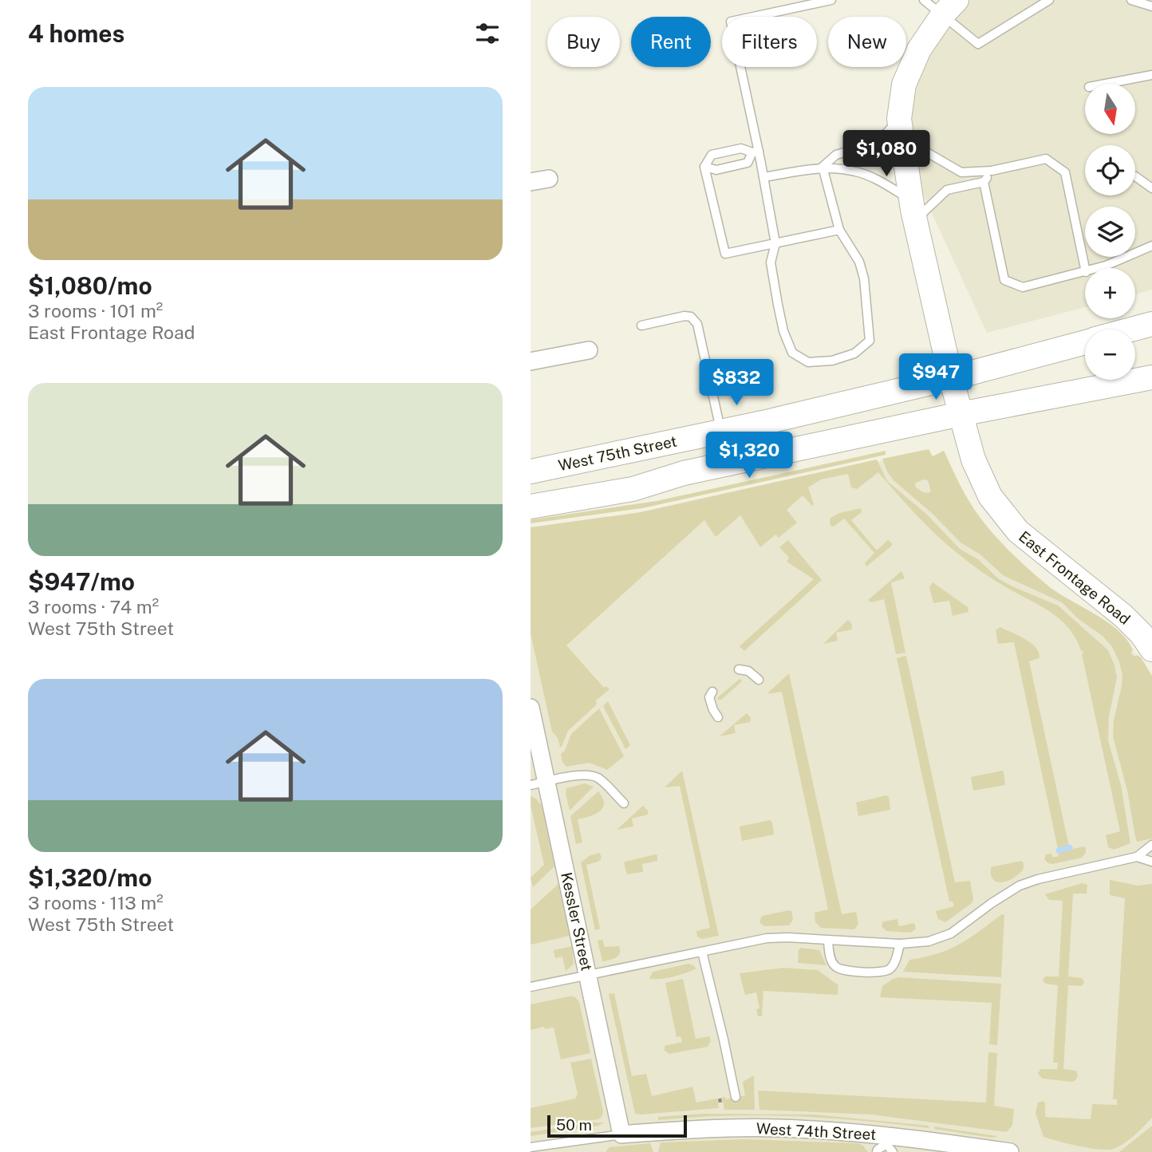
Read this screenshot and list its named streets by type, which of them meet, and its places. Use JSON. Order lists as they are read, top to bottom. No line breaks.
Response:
{"streets":{"main road":["West 75th Street","East Frontage Road"],"street":["Kessler Street","West 74th Street"]},"crossings":[["West 75th Street","East Frontage Road"],["Kessler Street","West 74th Street"]],"scale_bar":"50 m","north":"bottom","page":{"heading":"4 homes","chip":["Buy","Rent","Filters","New"],"list":[{"name":"$1,080/mo","note":"3 rooms · 101 m² · East Frontage Road"},{"name":"$947/mo","note":"3 rooms · 74 m² · West 75th Street"},{"name":"$1,320/mo","note":"3 rooms · 113 m² · West 75th Street"}],"map_buttons":["+","−"],"price":["$1,080","$947","$832","$1,320"],"scale":"50 m"}}
